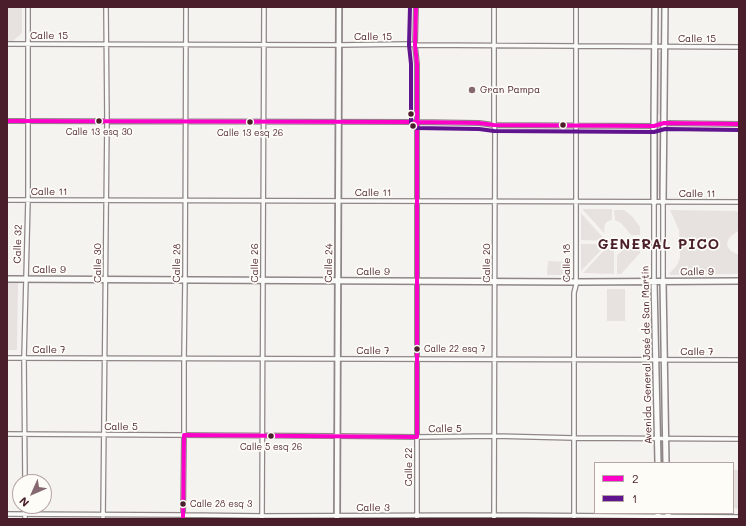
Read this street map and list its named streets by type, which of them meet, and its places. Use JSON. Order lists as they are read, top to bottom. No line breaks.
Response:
{"streets":{"main road":["Calle 9","Avenida General José de San Martín"],"street":["Calle 15","Calle 11","Calle 32","Calle 30","Calle 28","Calle 26","Calle 24","Calle 20","Calle 18","Calle 7","Calle 5","Calle 22","Calle 3"]},"crossings":[["Calle 15","Calle 32"],["Calle 15","Calle 30"],["Calle 15","Calle 28"],["Calle 15","Calle 26"],["Calle 15","Calle 24"],["Calle 15","Calle 20"],["Calle 15","Calle 18"],["Calle 15","Avenida General José de San Martín"],["Calle 15","Calle 22"],["Calle 11","Calle 32"],["Calle 11","Calle 30"],["Calle 11","Calle 28"],["Calle 11","Calle 26"],["Calle 11","Calle 24"],["Calle 11","Calle 20"],["Calle 11","Calle 18"],["Calle 11","Avenida General José de San Martín"],["Calle 11","Calle 22"],["Calle 32","Calle 9"],["Calle 32","Calle 7"],["Calle 32","Calle 5"],["Calle 30","Calle 9"],["Calle 30","Calle 7"],["Calle 30","Calle 5"],["Calle 30","Calle 3"],["Calle 28","Calle 9"],["Calle 28","Calle 7"],["Calle 28","Calle 5"],["Calle 28","Calle 3"],["Calle 26","Calle 9"],["Calle 26","Calle 7"],["Calle 26","Calle 5"],["Calle 26","Calle 3"],["Calle 24","Calle 9"],["Calle 24","Calle 7"],["Calle 24","Calle 5"],["Calle 24","Calle 3"],["Calle 20","Calle 9"],["Calle 20","Calle 7"],["Calle 20","Calle 5"],["Calle 20","Calle 3"],["Calle 18","Calle 9"],["Calle 18","Calle 7"],["Calle 18","Calle 5"],["Calle 18","Calle 3"],["Calle 9","Avenida General José de San Martín"],["Calle 9","Calle 22"],["Calle 7","Avenida General José de San Martín"],["Calle 7","Calle 22"],["Avenida General José de San Martín","Calle 5"],["Calle 5","Calle 22"],["Calle 22","Calle 3"]],"districts":["GENERAL PICO"],"places":["Gran Pampa","Calle 13 esq 30","Calle 13 esq 26","Calle 22 esq 7","Calle 5 esq 26","Calle 28 esq 3"],"lines":["transit line 2","transit line 1"],"legend":["2","1"],"north":"bottom left"}
